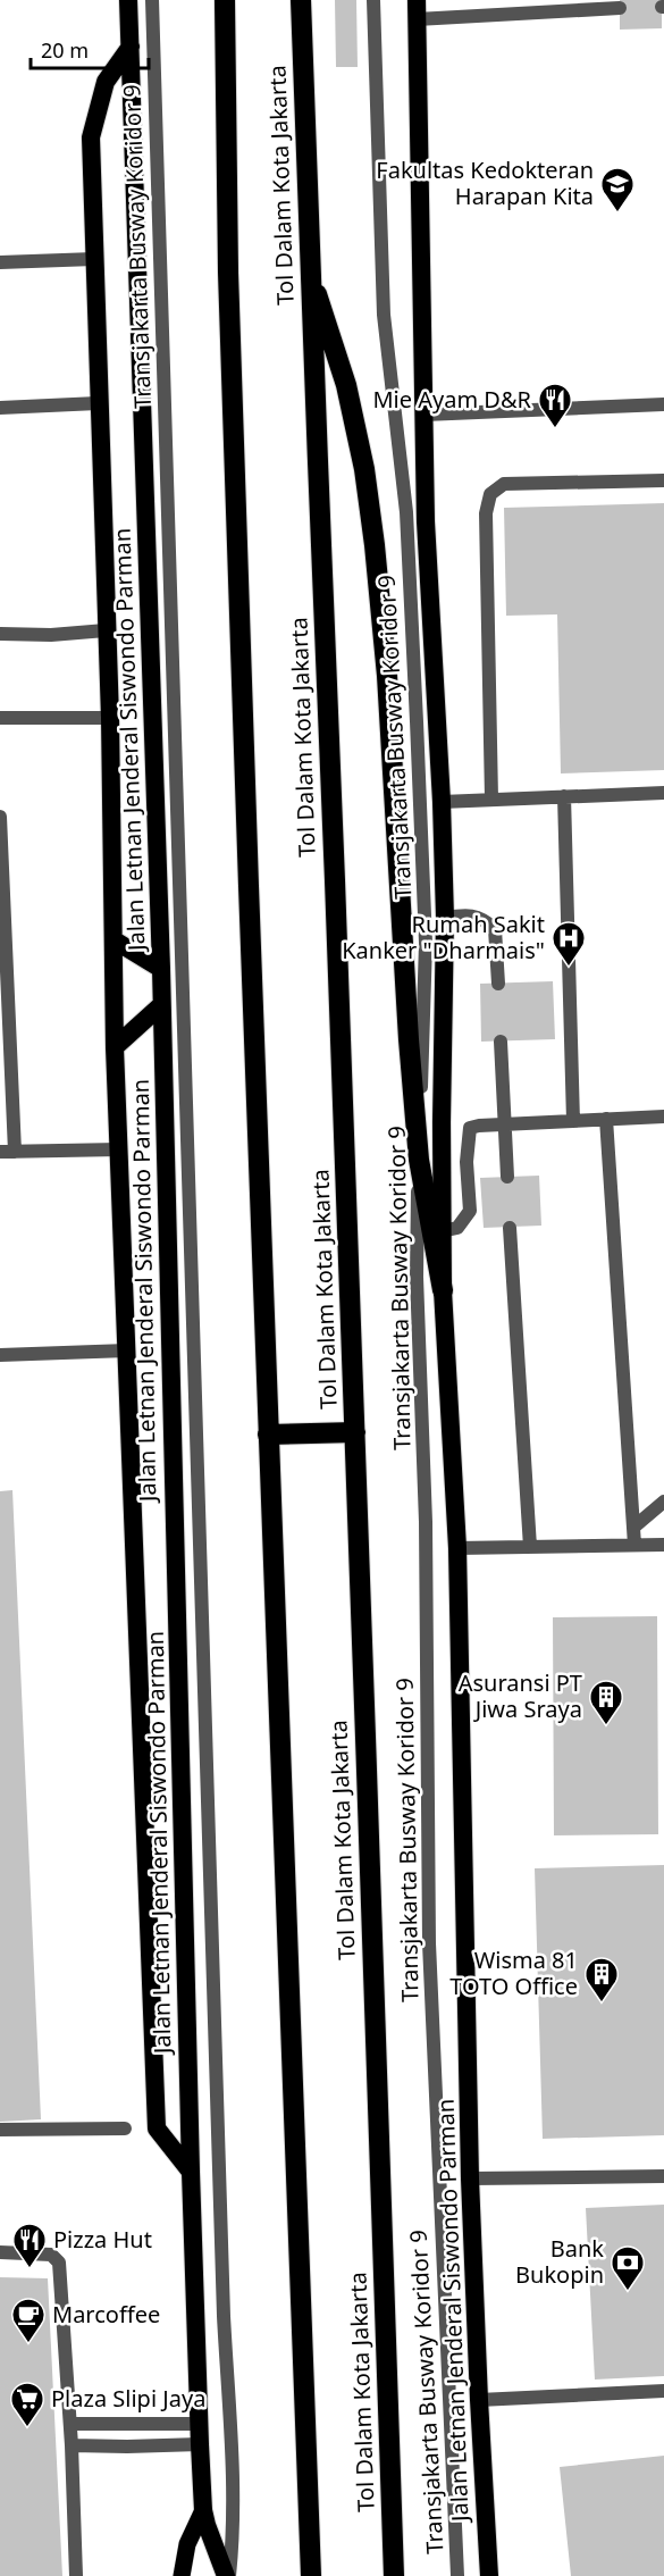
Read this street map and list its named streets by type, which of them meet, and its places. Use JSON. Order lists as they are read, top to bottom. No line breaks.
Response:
{"streets":{"highway":["Tol Dalam Kota Jakarta","Jalan Letnan Jenderal Siswondo Parman"],"street":["Transjakarta Busway Koridor 9"]},"crossings":[["Transjakarta Busway Koridor 9","Jalan Letnan Jenderal Siswondo Parman"]],"places":{"school or university":["Fakultas Kedokteran Harapan Kita"],"restaurant":["Mie Ayam D&R","Pizza Hut"],"hospital":["Rumah Sakit Kanker \"Dharmais\""],"building":["Asuransi PT Jiwa Sraya","Wisma 81 TOTO Office"],"bank":["Bank Bukopin"],"cafe":["Marcoffee"],"supermarket":["Plaza Slipi Jaya"]},"scale_bar":"20 m"}
